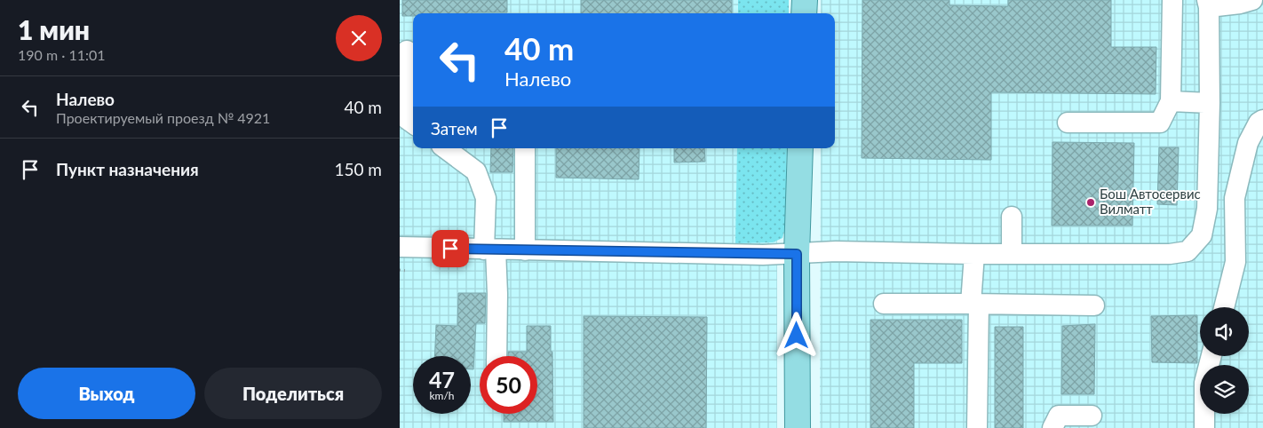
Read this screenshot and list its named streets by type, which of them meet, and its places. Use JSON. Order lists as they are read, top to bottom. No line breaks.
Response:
{"places":["Бош Автосервис Вилматт"],"page":{"heading":["1 мин","190 m · 11:01"],"turn":["40 m","Налево"],"list":[{"name":"Налево","note":"Проектируемый проезд № 4921","value":"40 m"},{"name":"Пункт назначения","value":"150 m"}],"then":"Затем","speed":"47 km/h","limit":"50","buttons":["Выход","Поделиться"]}}
